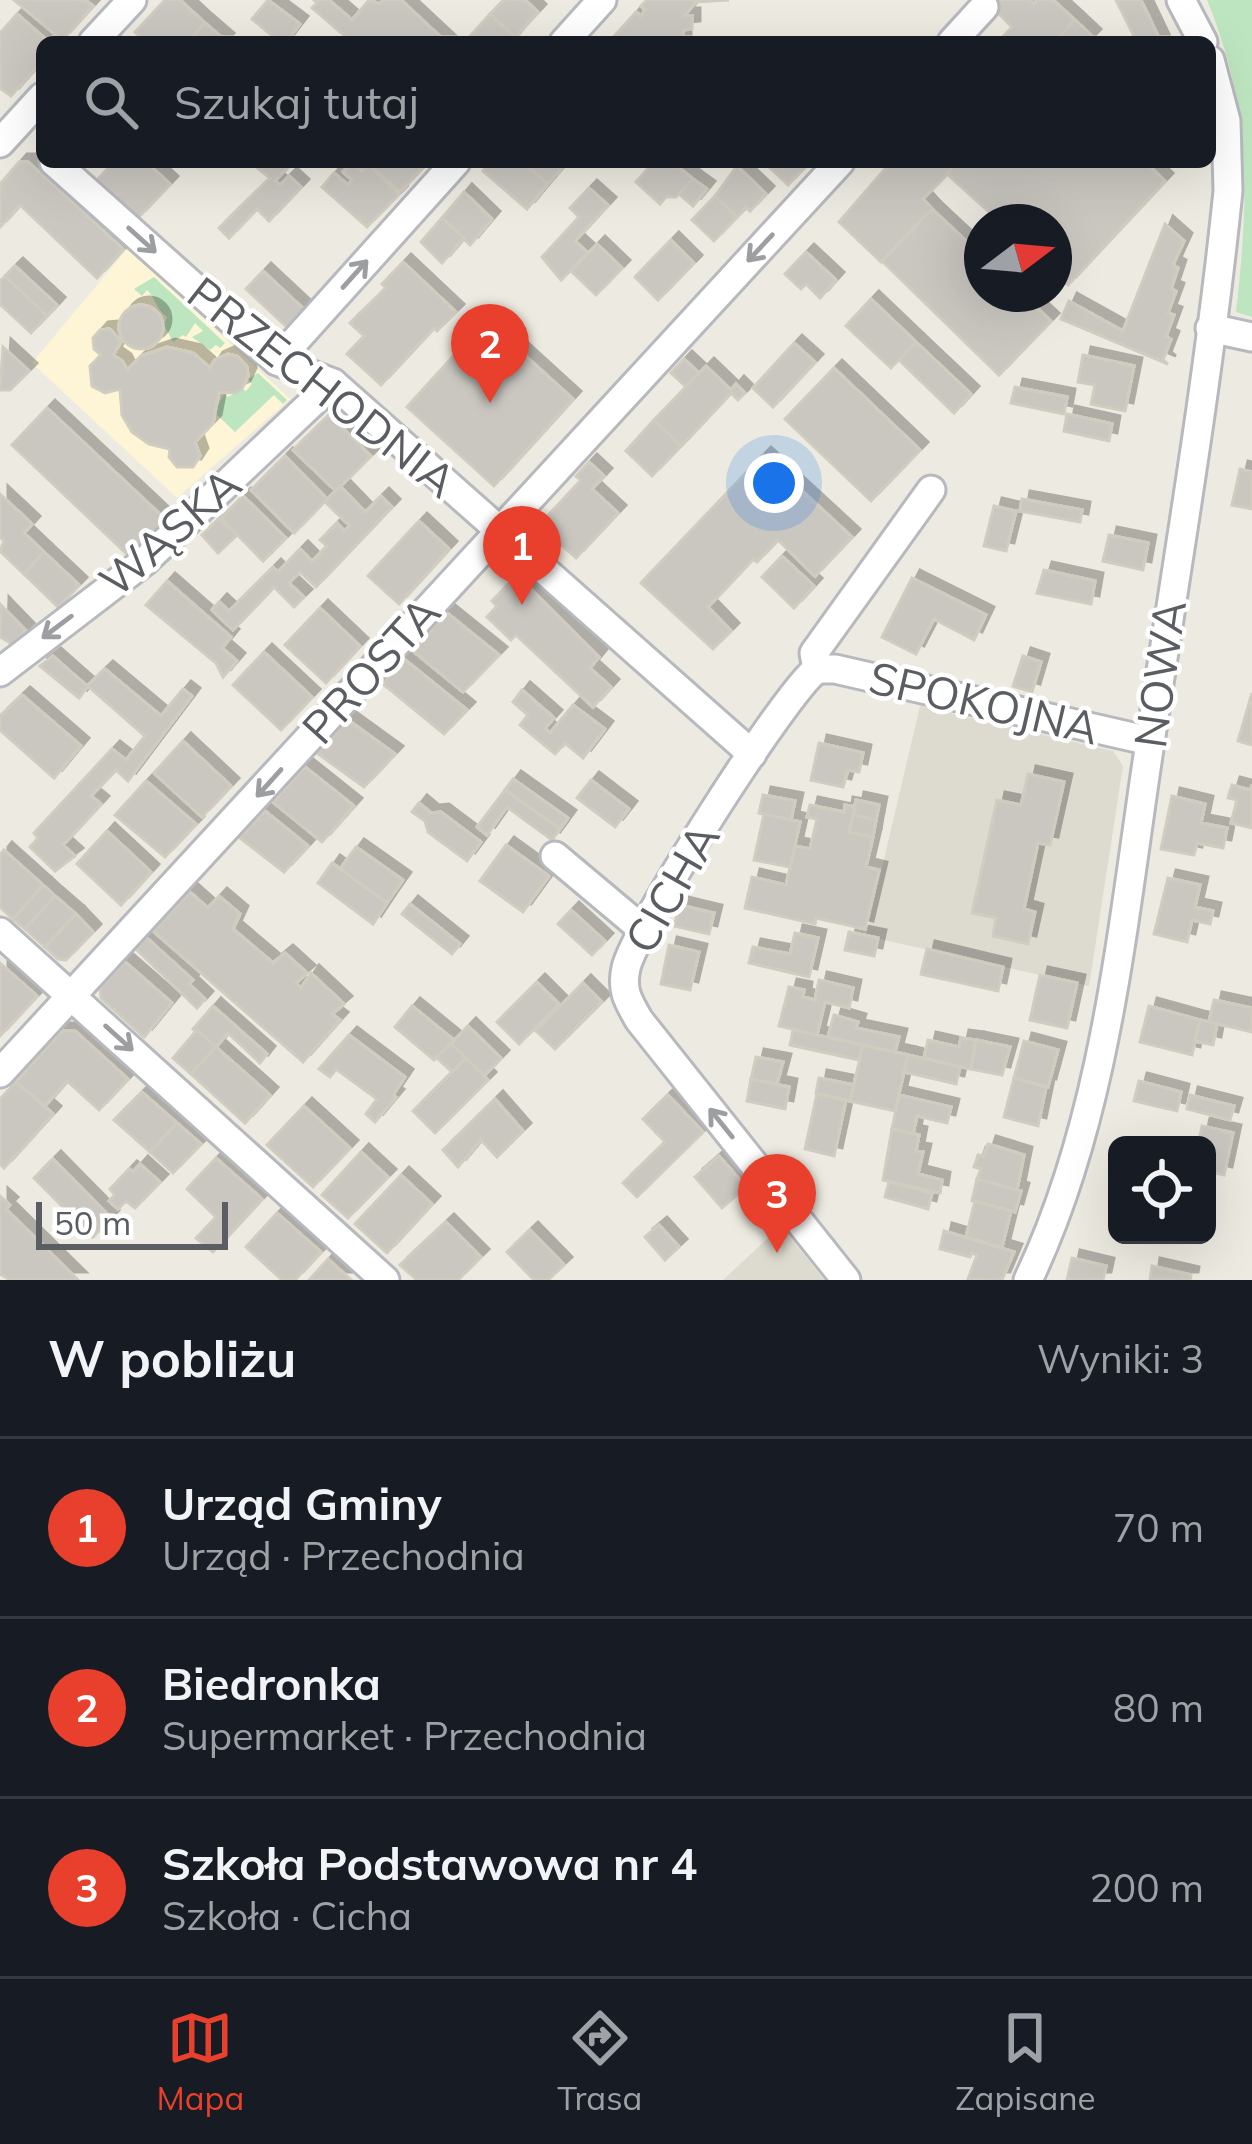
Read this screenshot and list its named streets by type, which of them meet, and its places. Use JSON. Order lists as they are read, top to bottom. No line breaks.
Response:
{"streets":{"street":["PRZECHODNIA","WĄSKA","PROSTA","NOWA","SPOKOJNA","CICHA"]},"crossings":[["PRZECHODNIA","WĄSKA"],["PRZECHODNIA","PROSTA"],["PRZECHODNIA","CICHA"],["NOWA","SPOKOJNA"],["SPOKOJNA","CICHA"]],"one_way":["WĄSKA","PROSTA","CICHA"],"scale_bar":"50 m","north":"right","page":{"search":"Szukaj tutaj","pins":["2","1","3"],"scale":"50 m","heading":["W pobliżu","Wyniki: 3"],"list":[{"mark":"1","name":"Urząd Gminy","note":"Urząd · Przechodnia","value":"70 m"},{"mark":"2","name":"Biedronka","note":"Supermarket · Przechodnia","value":"80 m"},{"mark":"3","name":"Szkoła Podstawowa nr 4","note":"Szkoła · Cicha","value":"200 m"}],"nav":["Mapa","Trasa","Zapisane"]}}
